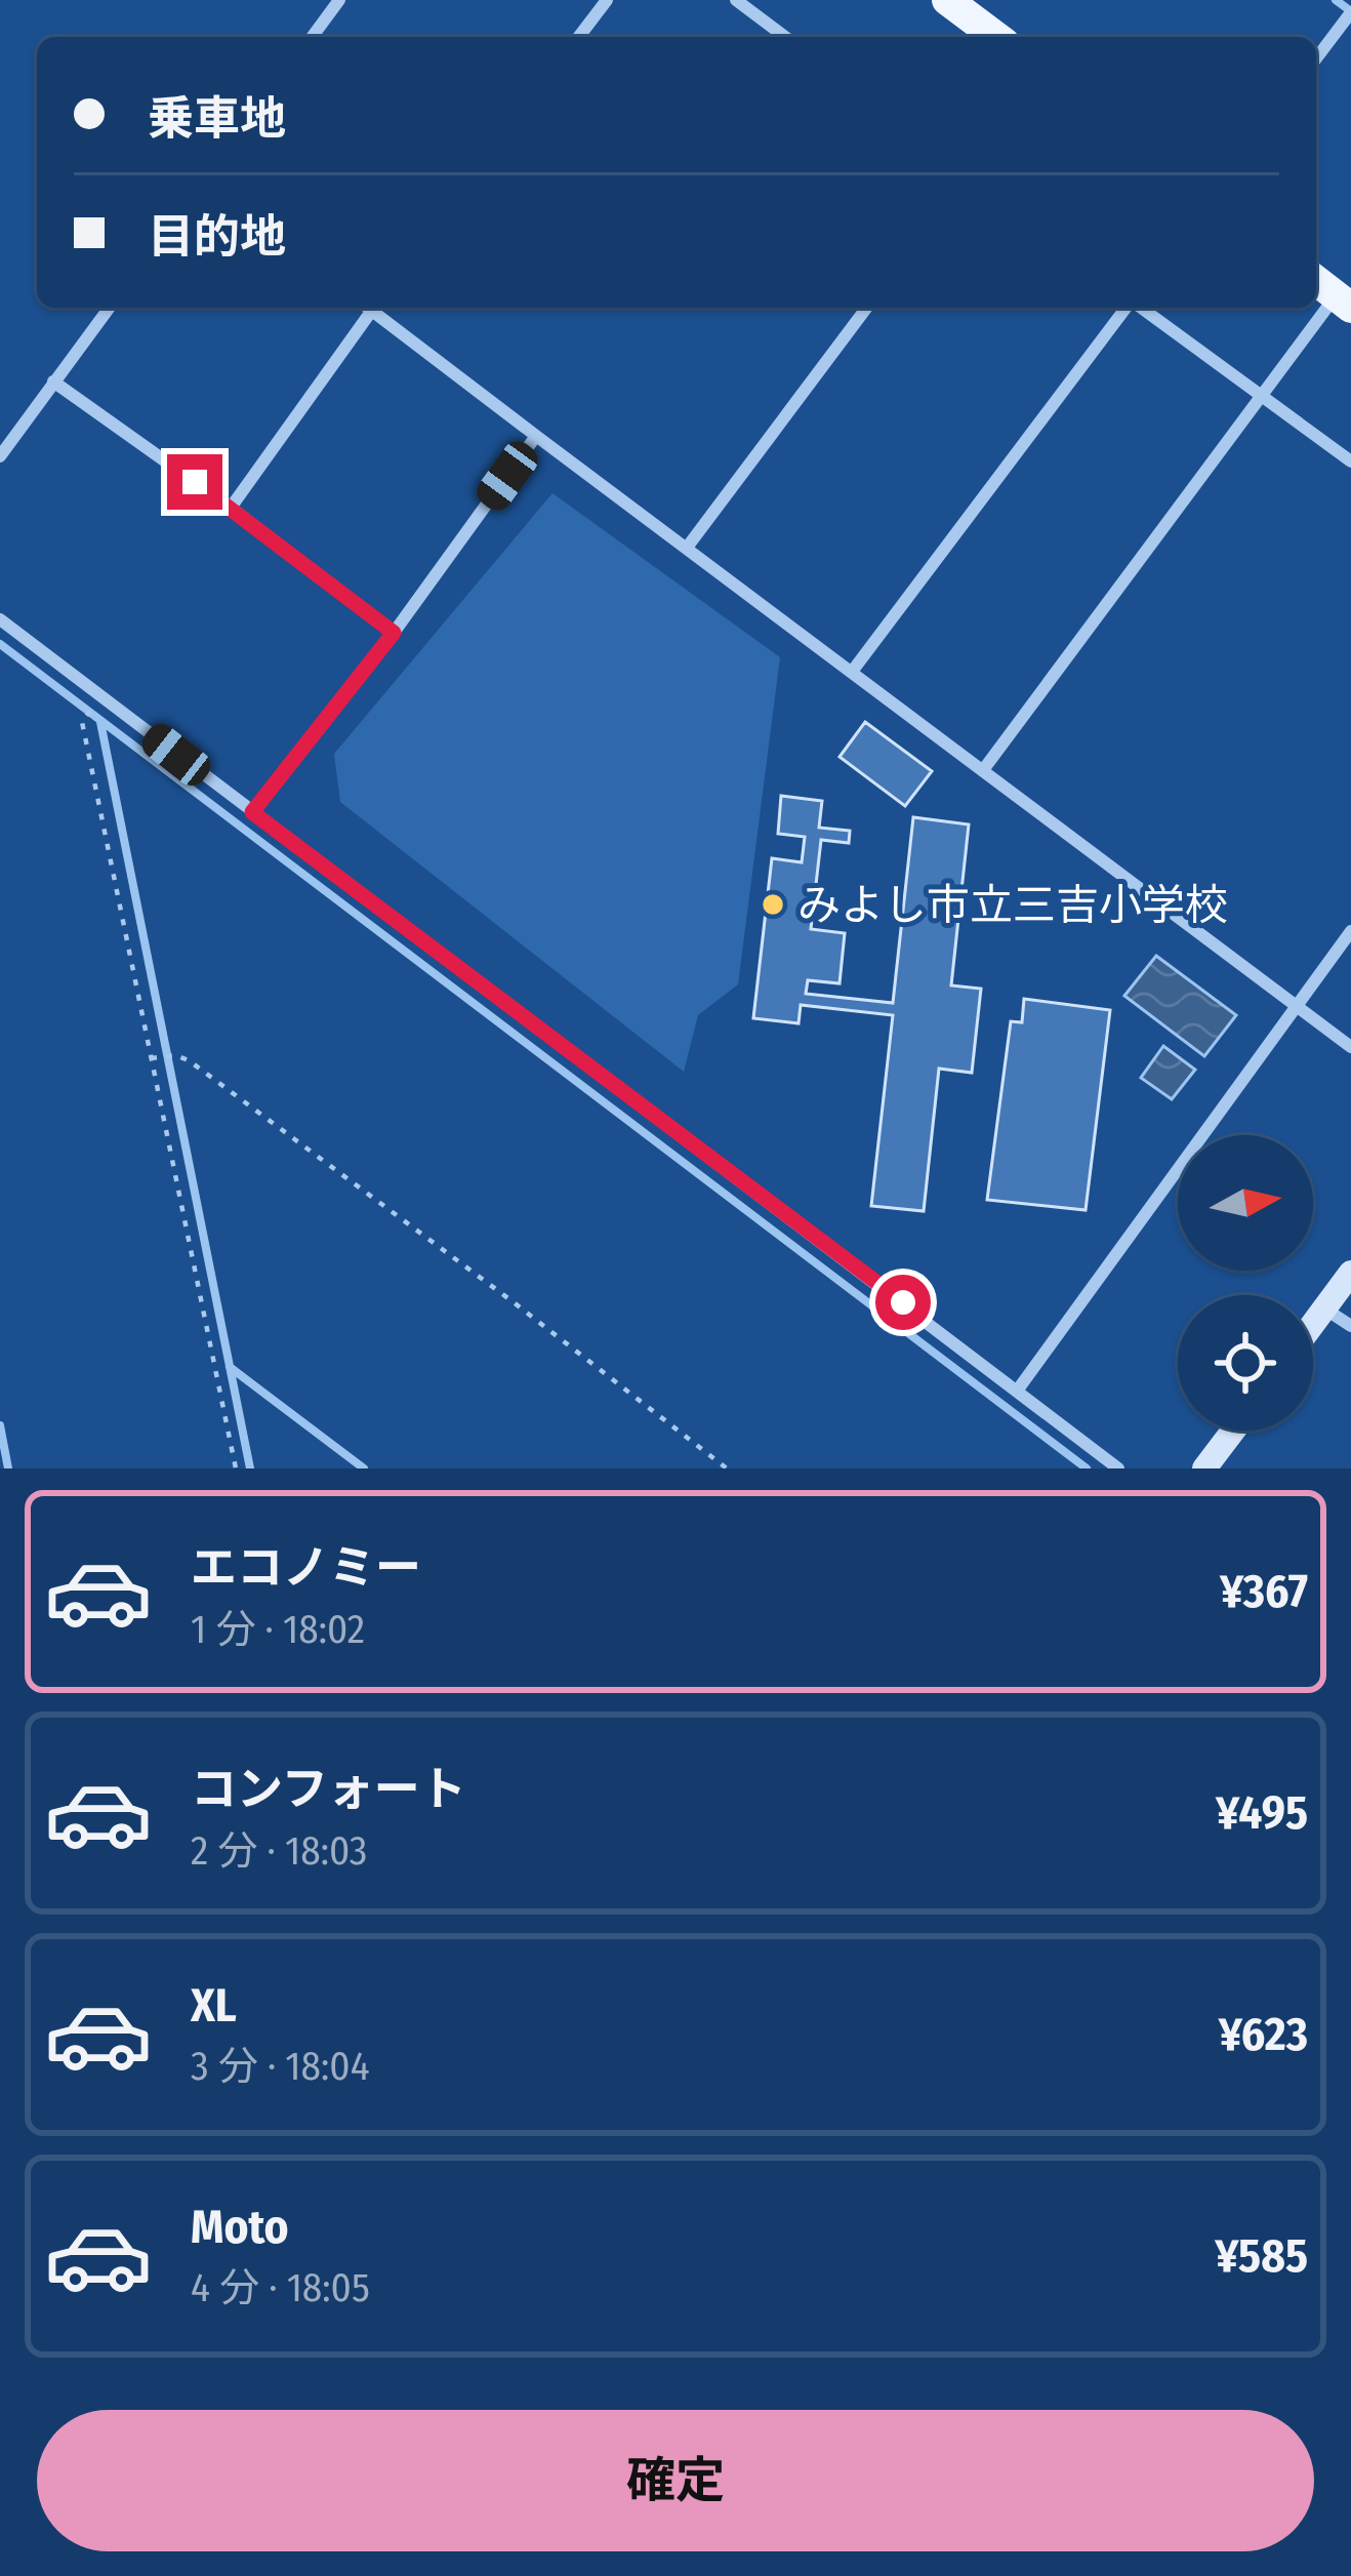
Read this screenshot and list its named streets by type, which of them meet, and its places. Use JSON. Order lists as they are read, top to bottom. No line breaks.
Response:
{"places":["みよし市立三吉小学校"],"north":"right","page":{"banner":["乗車地","目的地"],"list":[{"name":"エコノミー","note":"1 分 · 18:02","value":"¥367"},{"name":"コンフォート","note":"2 分 · 18:03","value":"¥495"},{"name":"XL","note":"3 分 · 18:04","value":"¥623"},{"name":"Moto","note":"4 分 · 18:05","value":"¥585"}],"buttons":"確定"}}
